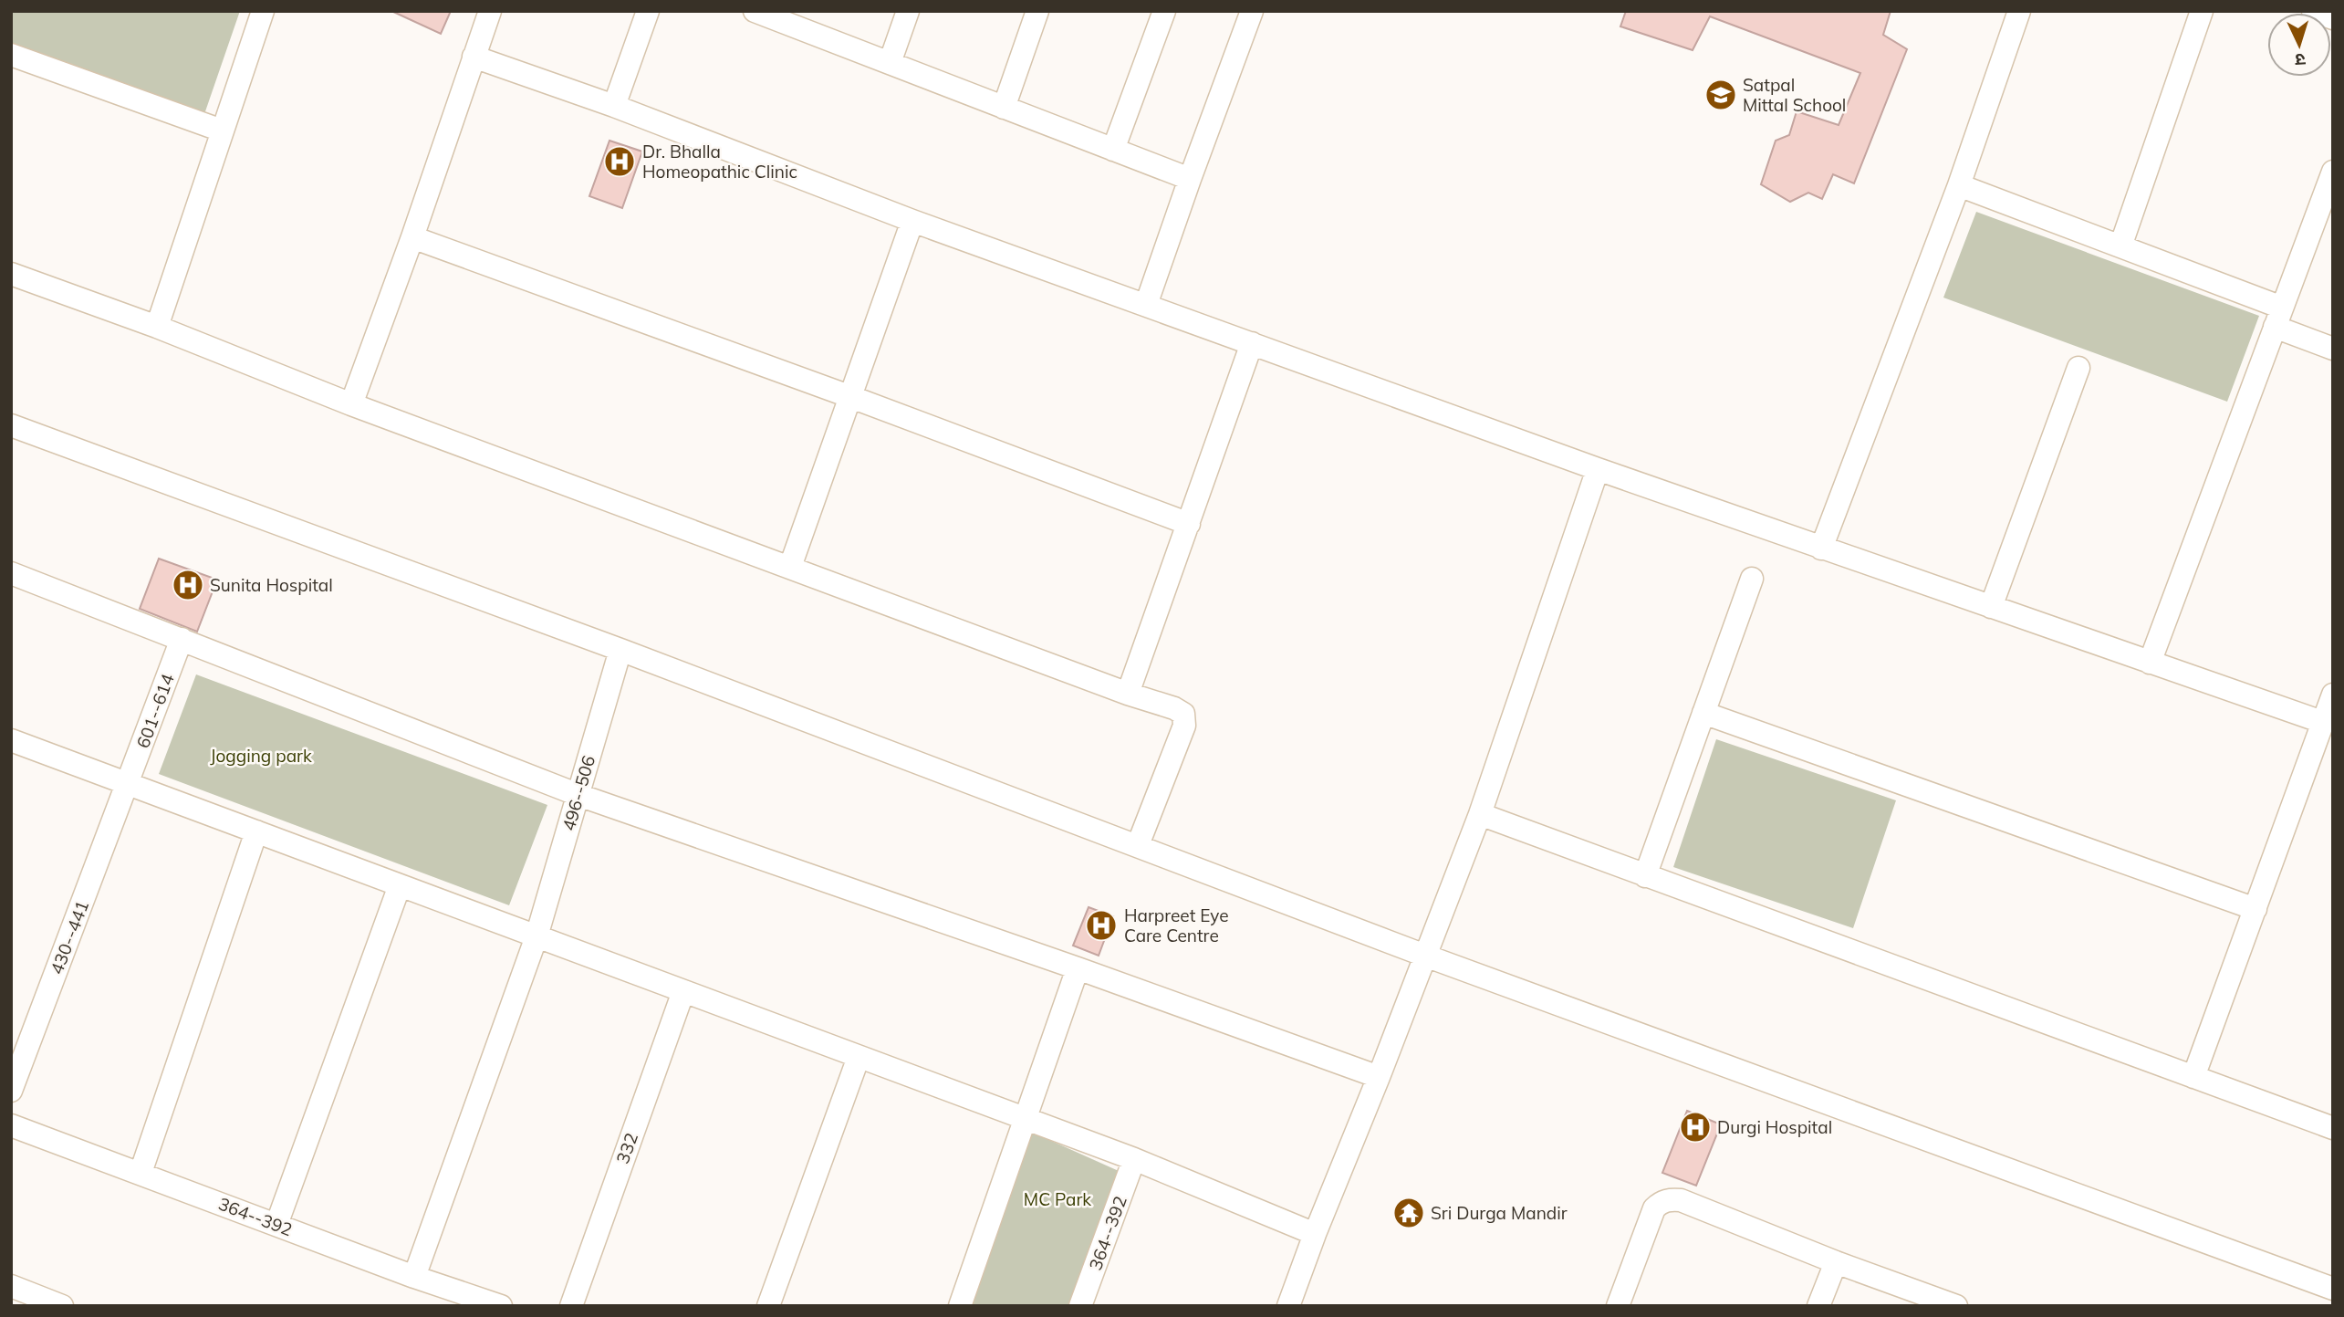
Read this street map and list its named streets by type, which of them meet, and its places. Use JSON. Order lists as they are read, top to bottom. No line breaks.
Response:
{"streets":{"street":["601--614","496--506","430--441","332","364--392"]},"crossings":[["601--614","430--441"],["496--506","364--392"]],"parks":["Jogging park","MC Park"],"places":{"school or university":["Satpal Mittal School"],"hospital":["Dr. Bhalla Homeopathic Clinic","Sunita Hospital","Harpreet Eye Care Centre","Durgi Hospital"],"temple":["Sri Durga Mandir"]},"north":"bottom"}
